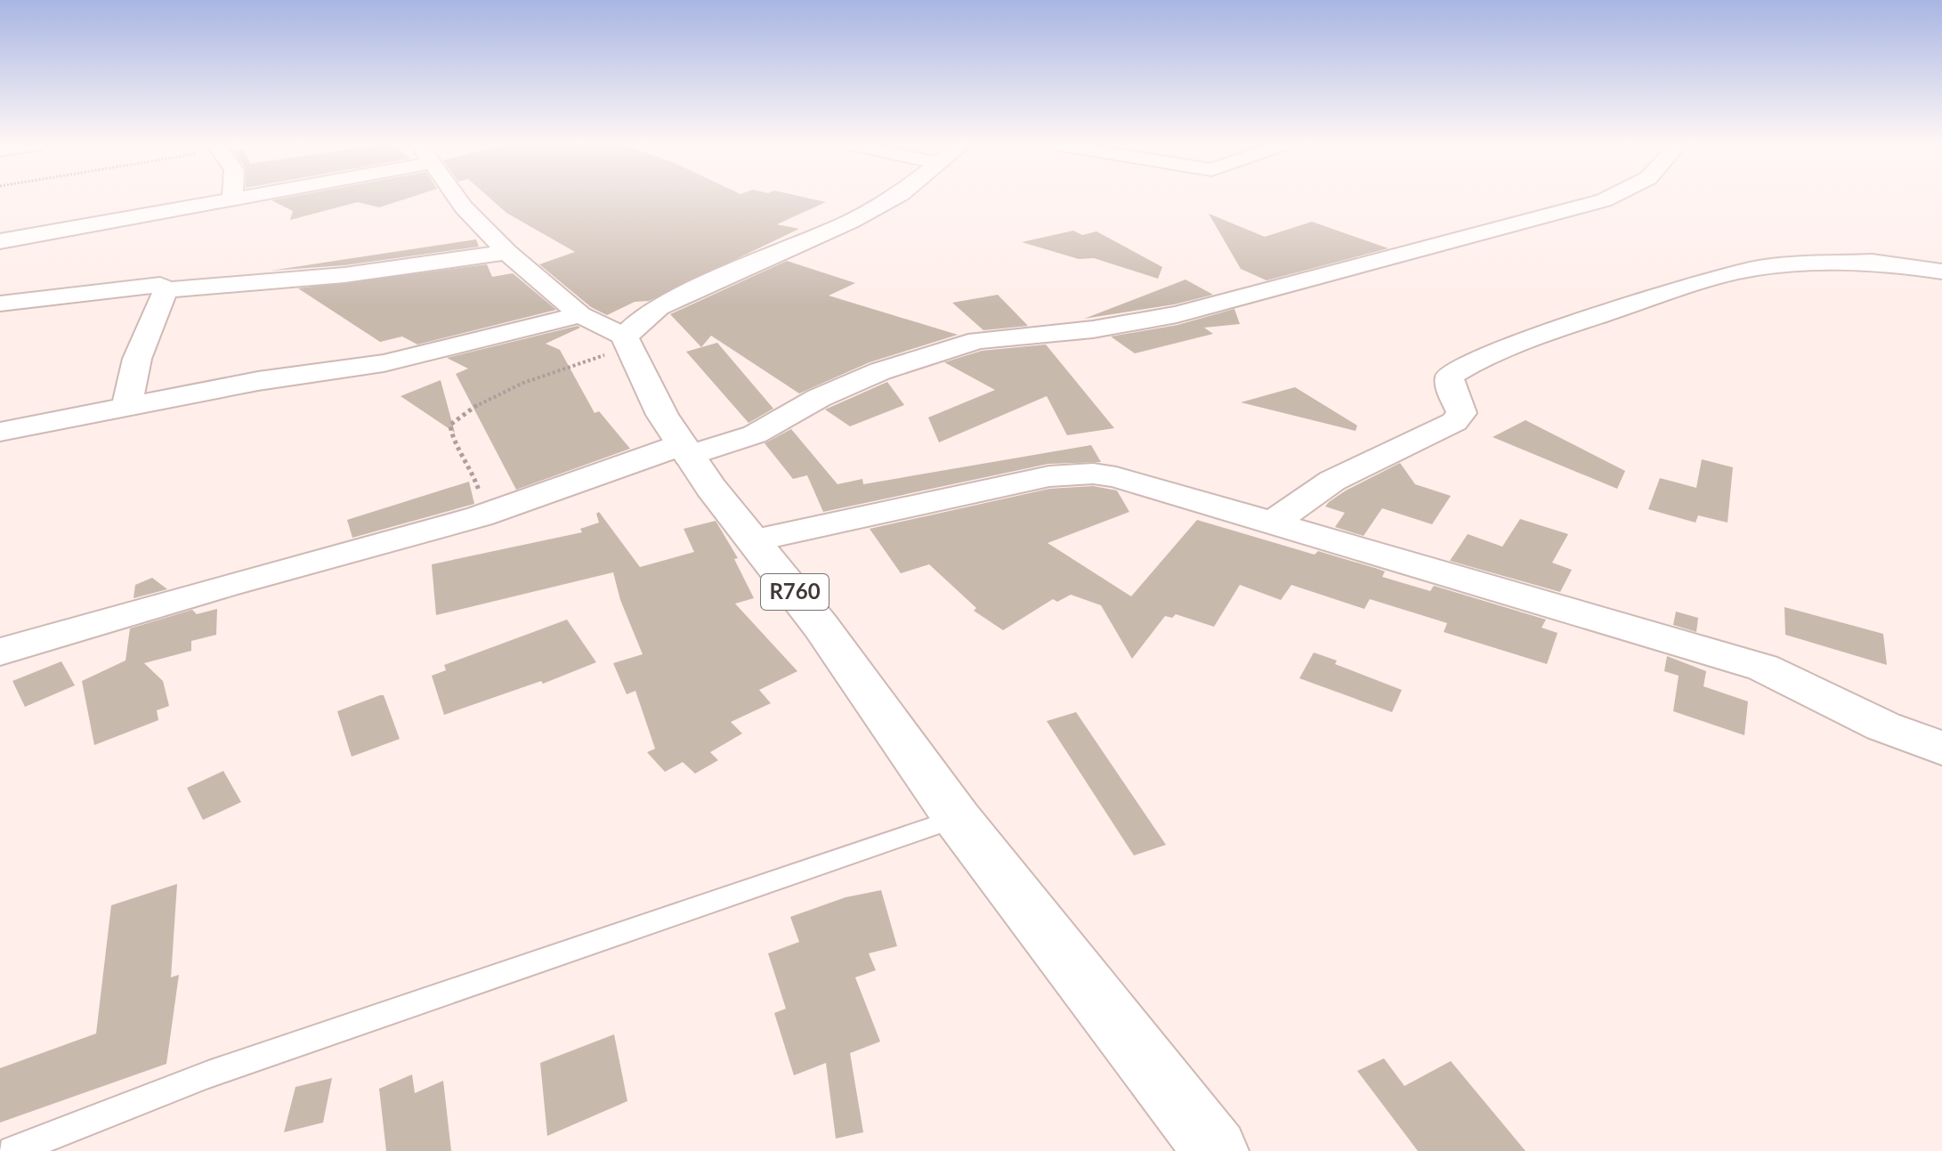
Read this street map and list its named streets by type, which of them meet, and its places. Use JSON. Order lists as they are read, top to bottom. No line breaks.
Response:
{"streets":{"main road":["R760"]}}
